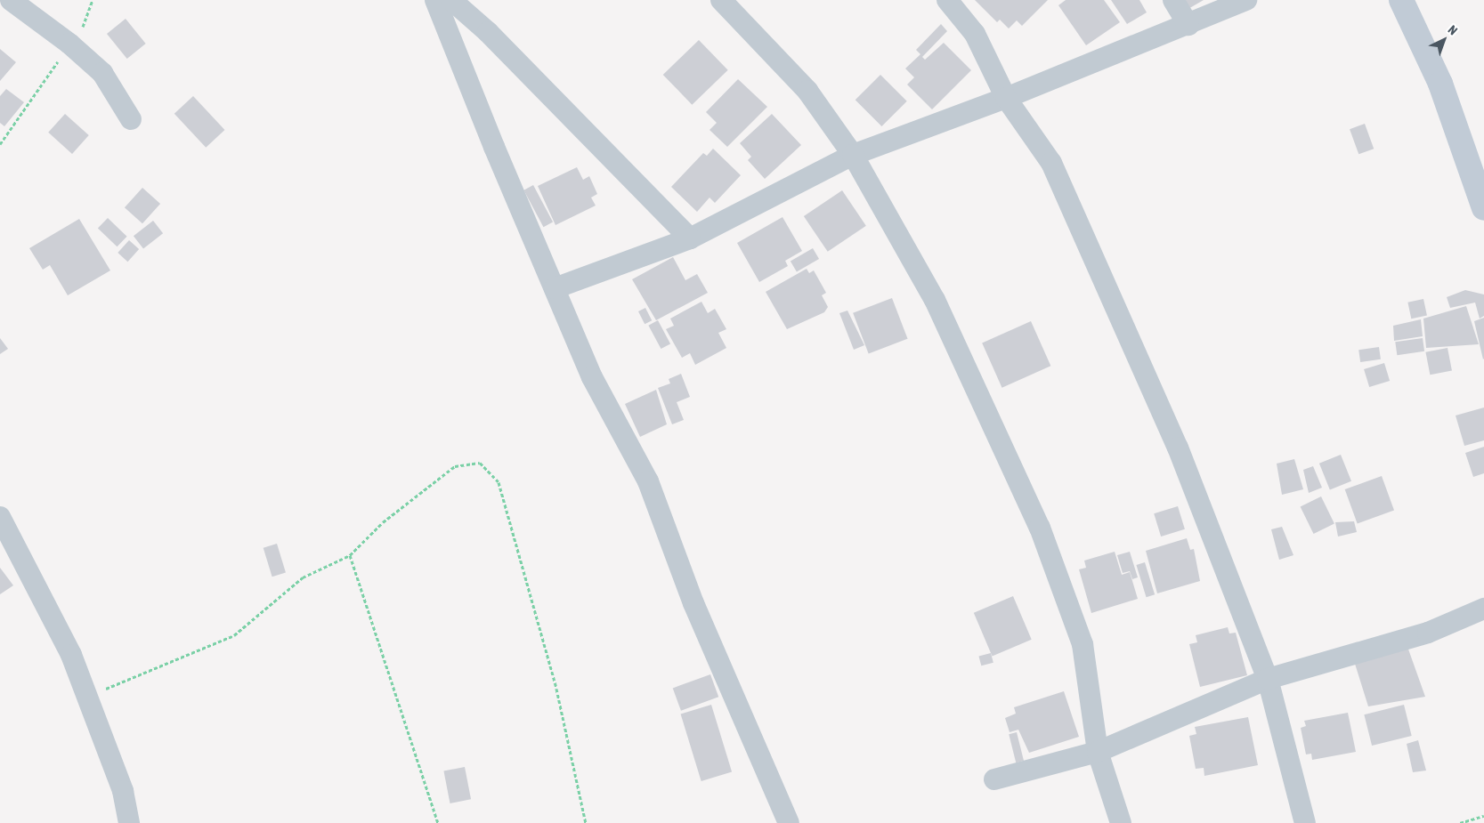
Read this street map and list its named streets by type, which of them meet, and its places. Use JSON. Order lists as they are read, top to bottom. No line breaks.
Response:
{"north":"top right"}
